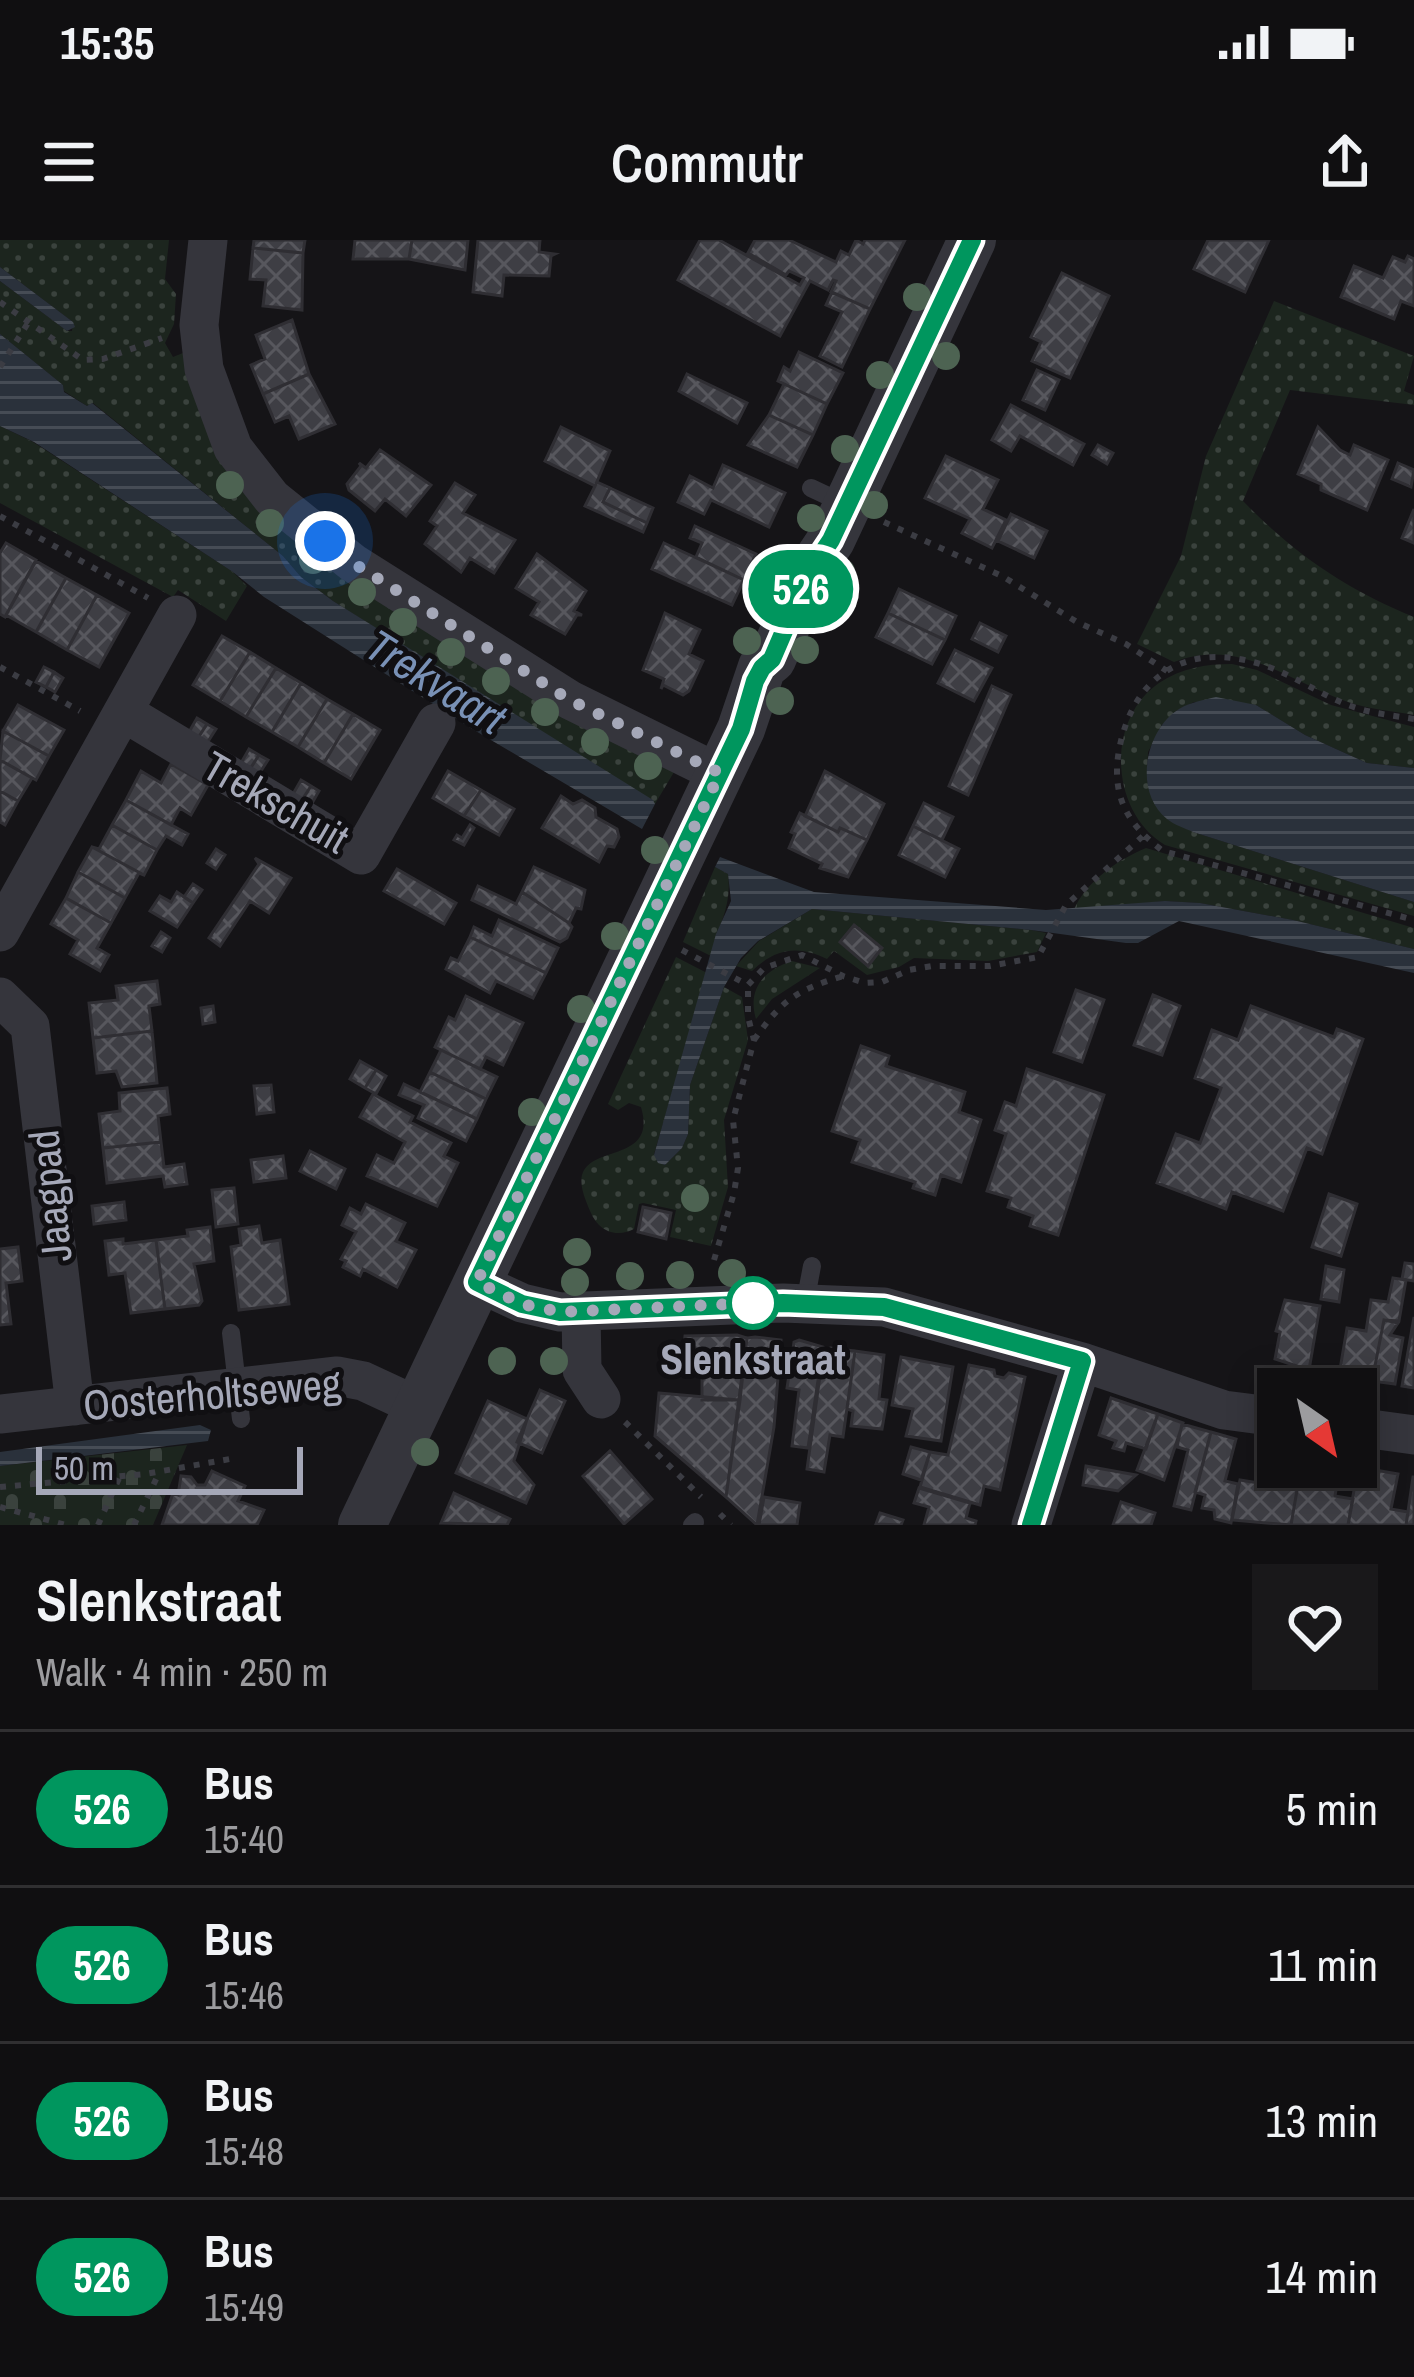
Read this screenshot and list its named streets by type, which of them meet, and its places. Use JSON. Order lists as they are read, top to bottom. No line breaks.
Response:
{"streets":{"street":["Trekschuit","Jaagpad","Oosterholtseweg"]},"crossings":[["Jaagpad","Oosterholtseweg"]],"water":["Trekvaart"],"places":["Slenkstraat"],"lines":["bus line 526"],"scale_bar":"50 m","north":"bottom right","page":{"status":"15:35","header":"Commutr","on_map":"526","scale":"50 m","heading":["Slenkstraat","Walk · 4 min · 250 m"],"list":[{"mark":"526","name":"Bus","note":"15:40","value":"5 min"},{"mark":"526","name":"Bus","note":"15:46","value":"11 min"},{"mark":"526","name":"Bus","note":"15:48","value":"13 min"},{"mark":"526","name":"Bus","note":"15:49","value":"14 min"}]}}
